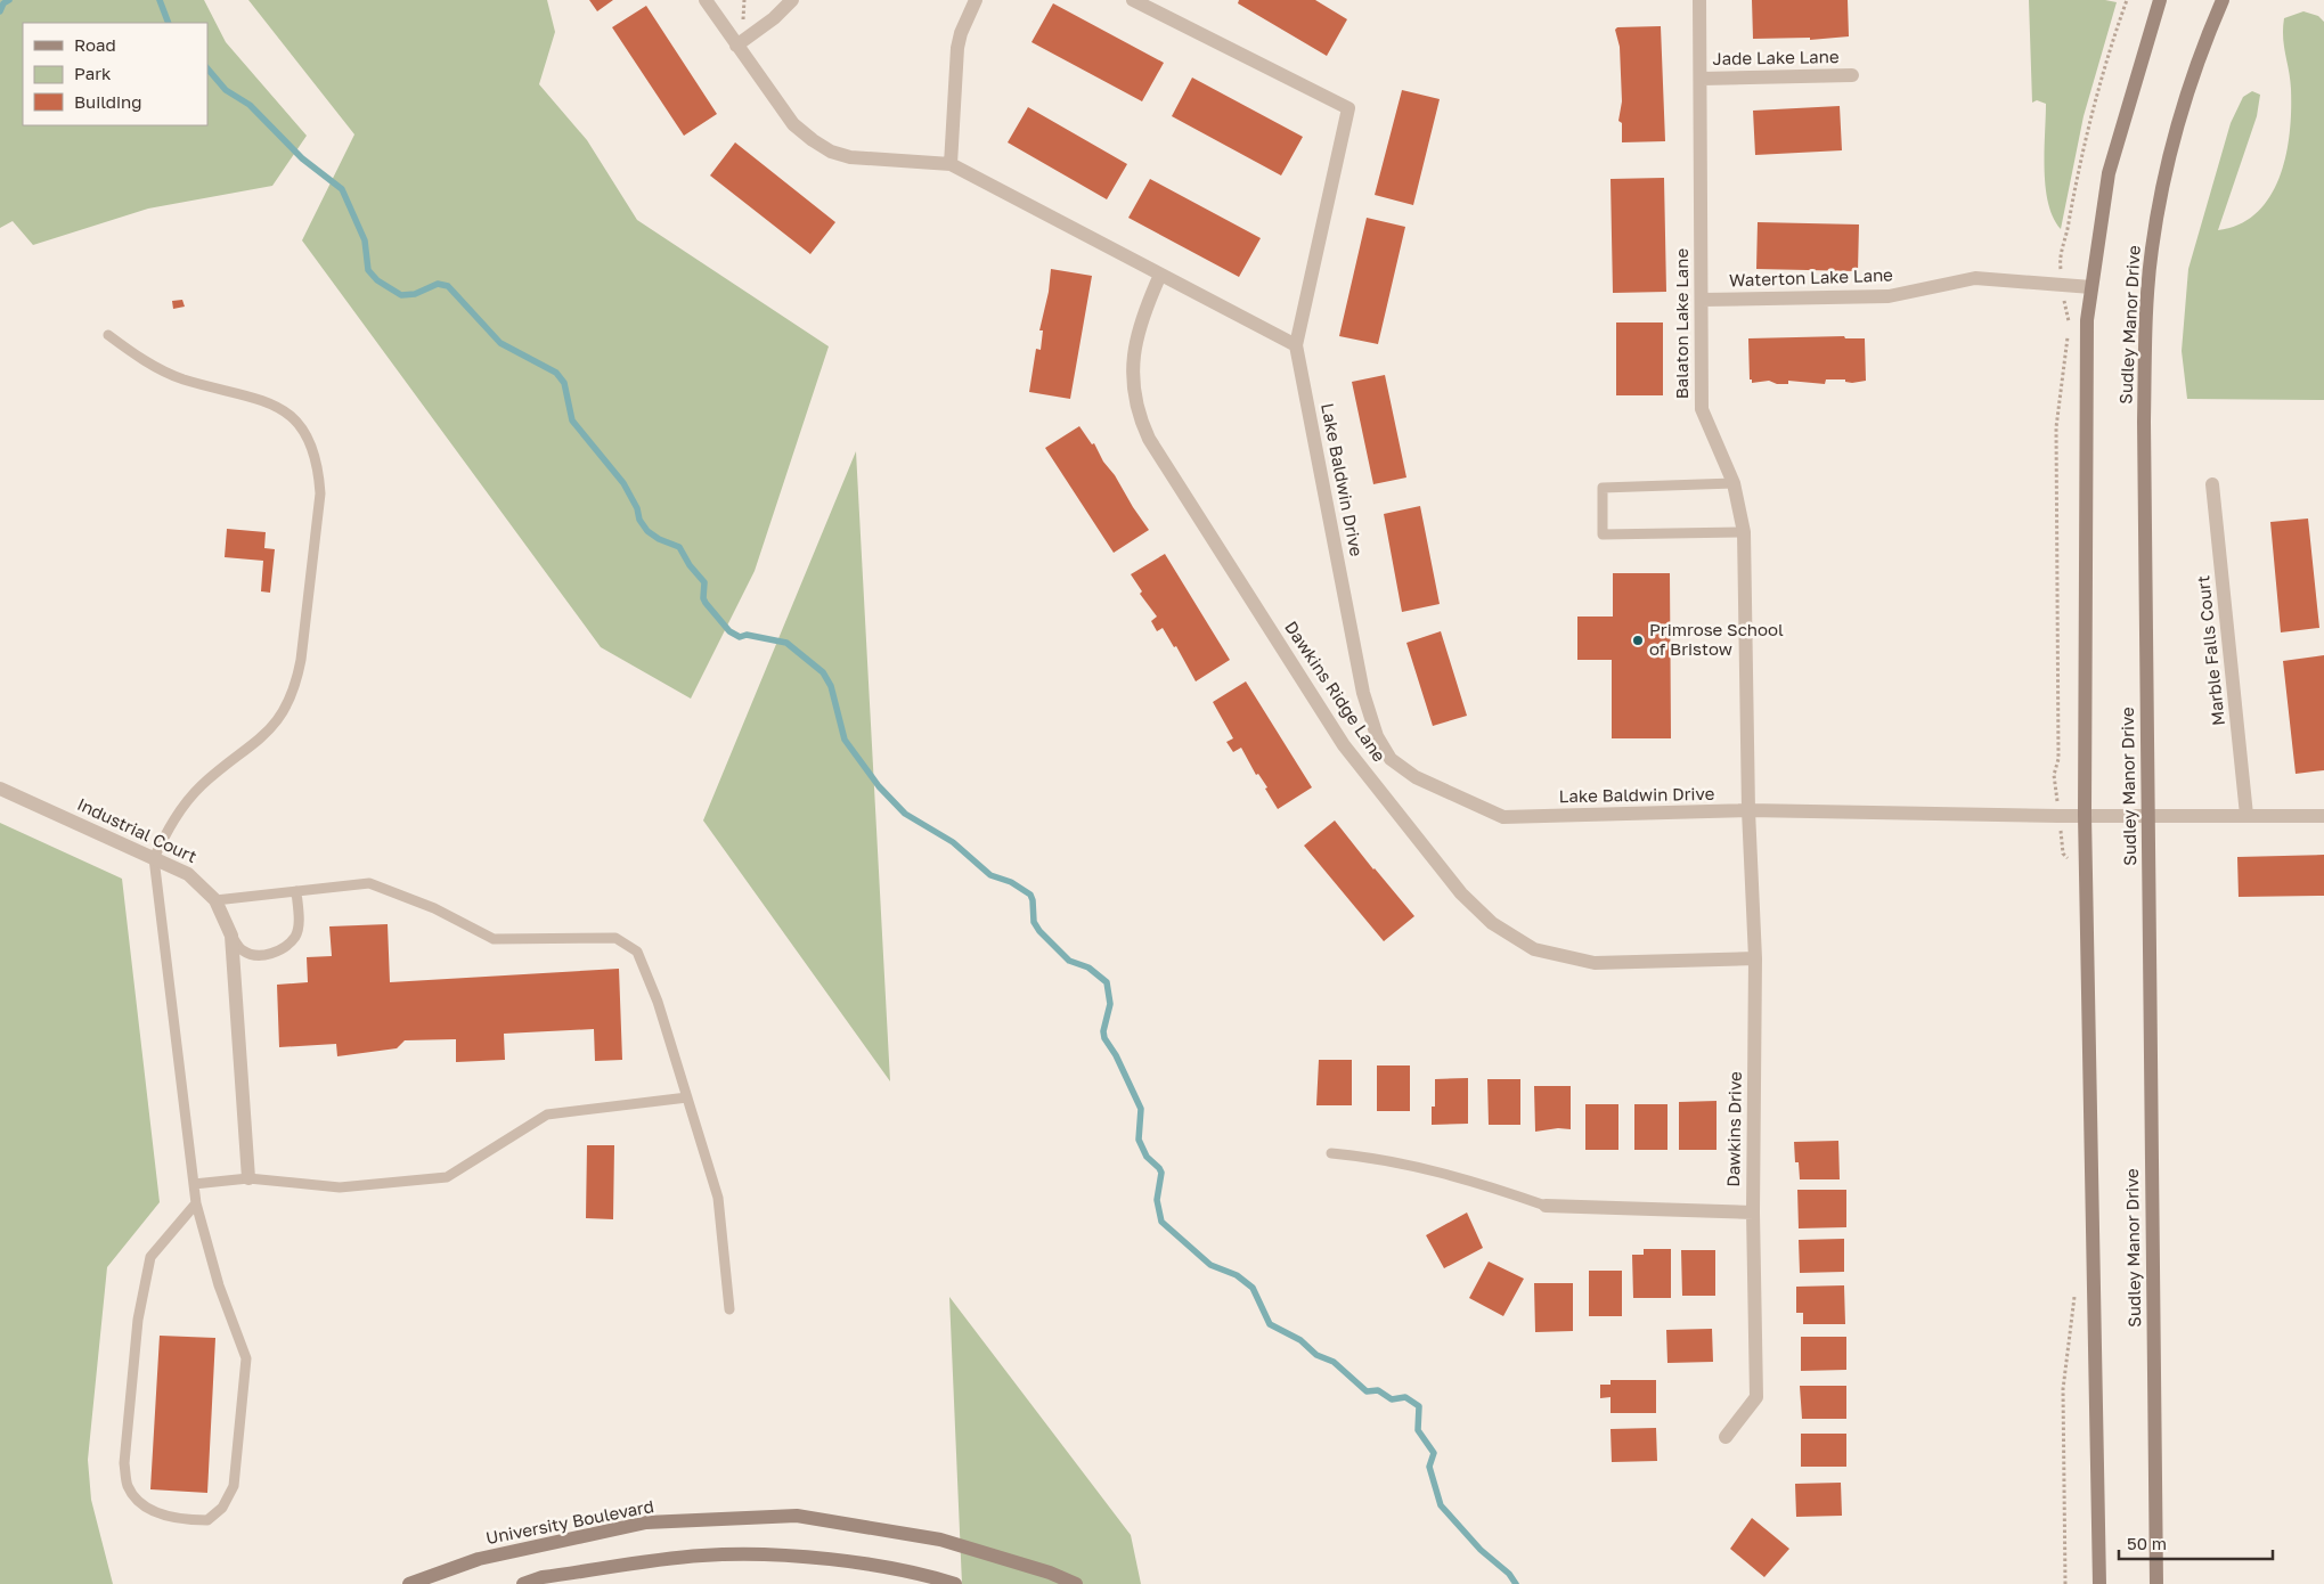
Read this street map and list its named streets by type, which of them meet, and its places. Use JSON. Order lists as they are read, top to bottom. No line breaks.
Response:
{"streets":{"main road":["Sudley Manor Drive","University Boulevard"],"street":["Jade Lake Lane","Waterton Lake Lane","Balaton Lake Lane","Lake Baldwin Drive","Marble Falls Court","Dawkins Ridge Lane","Industrial Court","Dawkins Drive"]},"crossings":[["Jade Lake Lane","Balaton Lake Lane"],["Waterton Lake Lane","Balaton Lake Lane"],["Balaton Lake Lane","Lake Baldwin Drive"],["Balaton Lake Lane","Dawkins Drive"],["Sudley Manor Drive","Lake Baldwin Drive"],["Lake Baldwin Drive","Marble Falls Court"],["Lake Baldwin Drive","Dawkins Drive"],["Dawkins Ridge Lane","Dawkins Drive"]],"places":["Primrose School of Bristow"],"legend":["Road","Park","Building"],"scale_bar":"50 m"}
